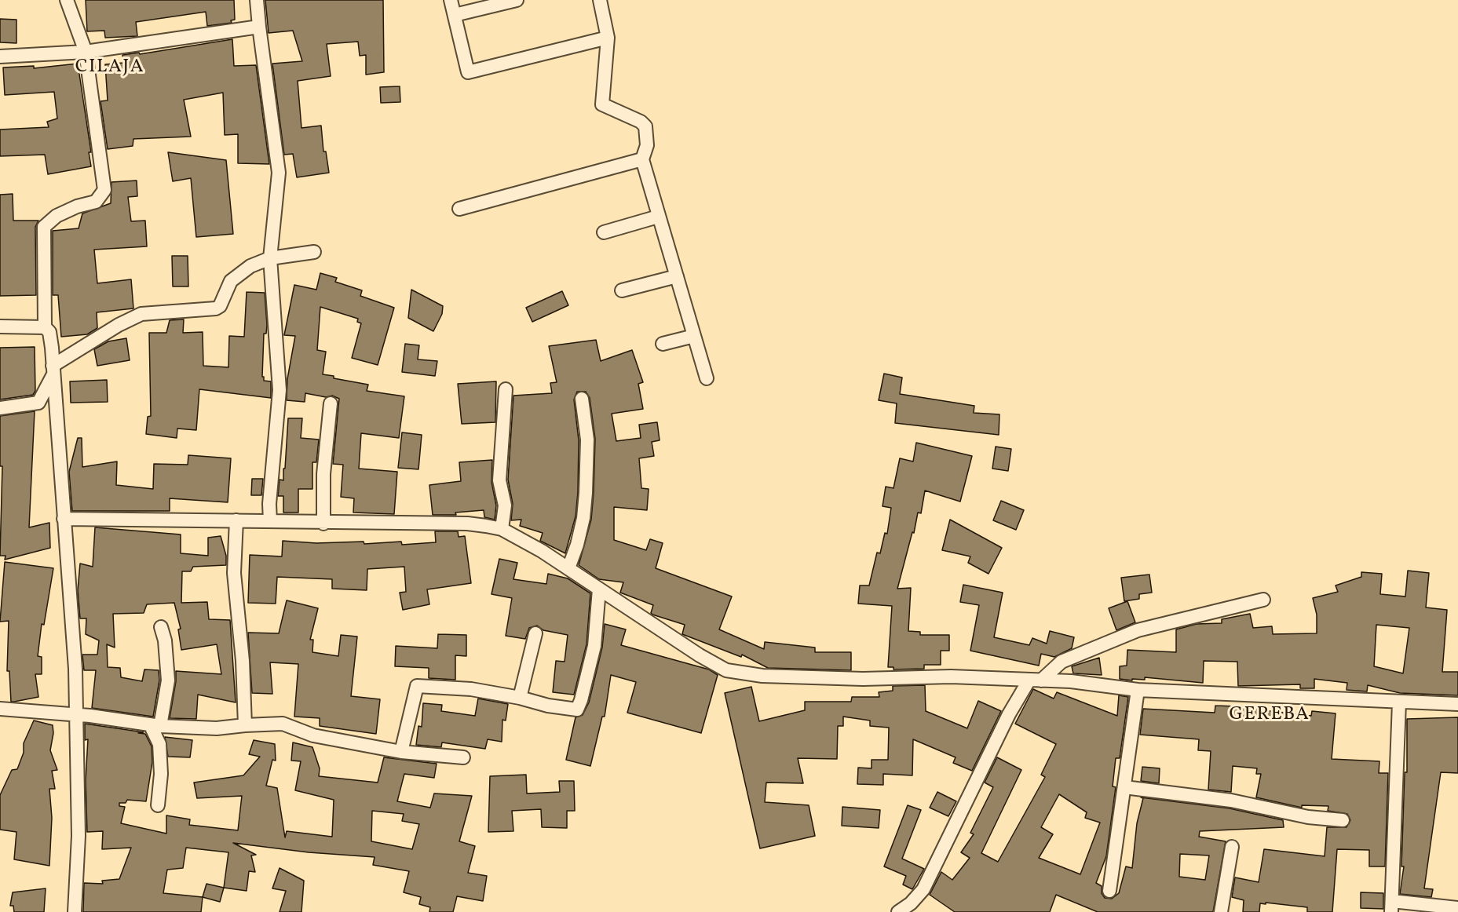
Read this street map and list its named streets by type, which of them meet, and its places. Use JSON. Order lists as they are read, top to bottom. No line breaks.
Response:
{"districts":["CILAJA","GEREBA"]}
